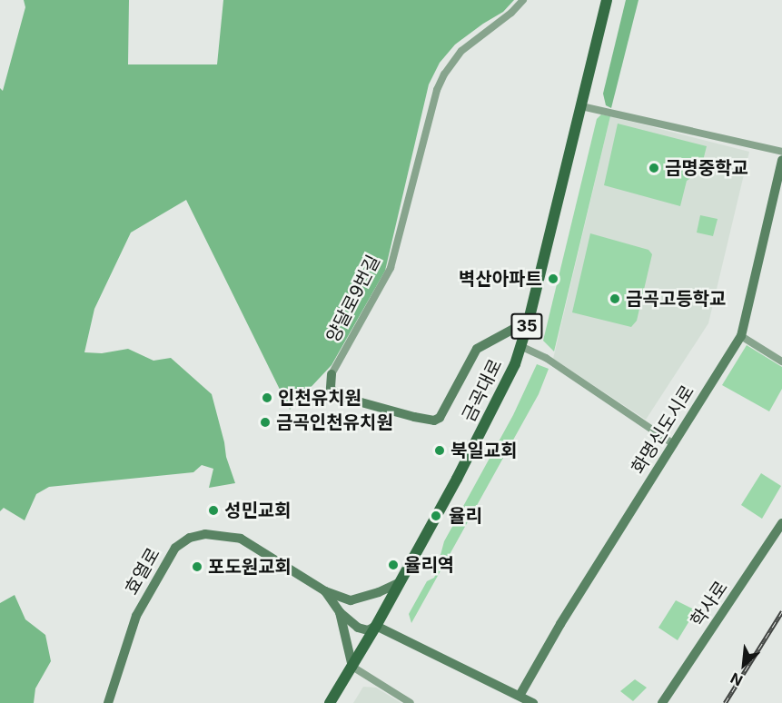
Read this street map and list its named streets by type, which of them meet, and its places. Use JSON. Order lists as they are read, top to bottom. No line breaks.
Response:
{"streets":{"main road":["양달로9번길","35","금곡대로","화명신도시로","효열로","학사로"]},"crossings":[["양달로9번길","금곡대로"]],"places":["금명중학교","벽산아파트","금곡고등학교","인천유치원","금곡인천유치원","북일교회","성민교회","율리","율리역","포도원교회"],"north":"bottom left"}
